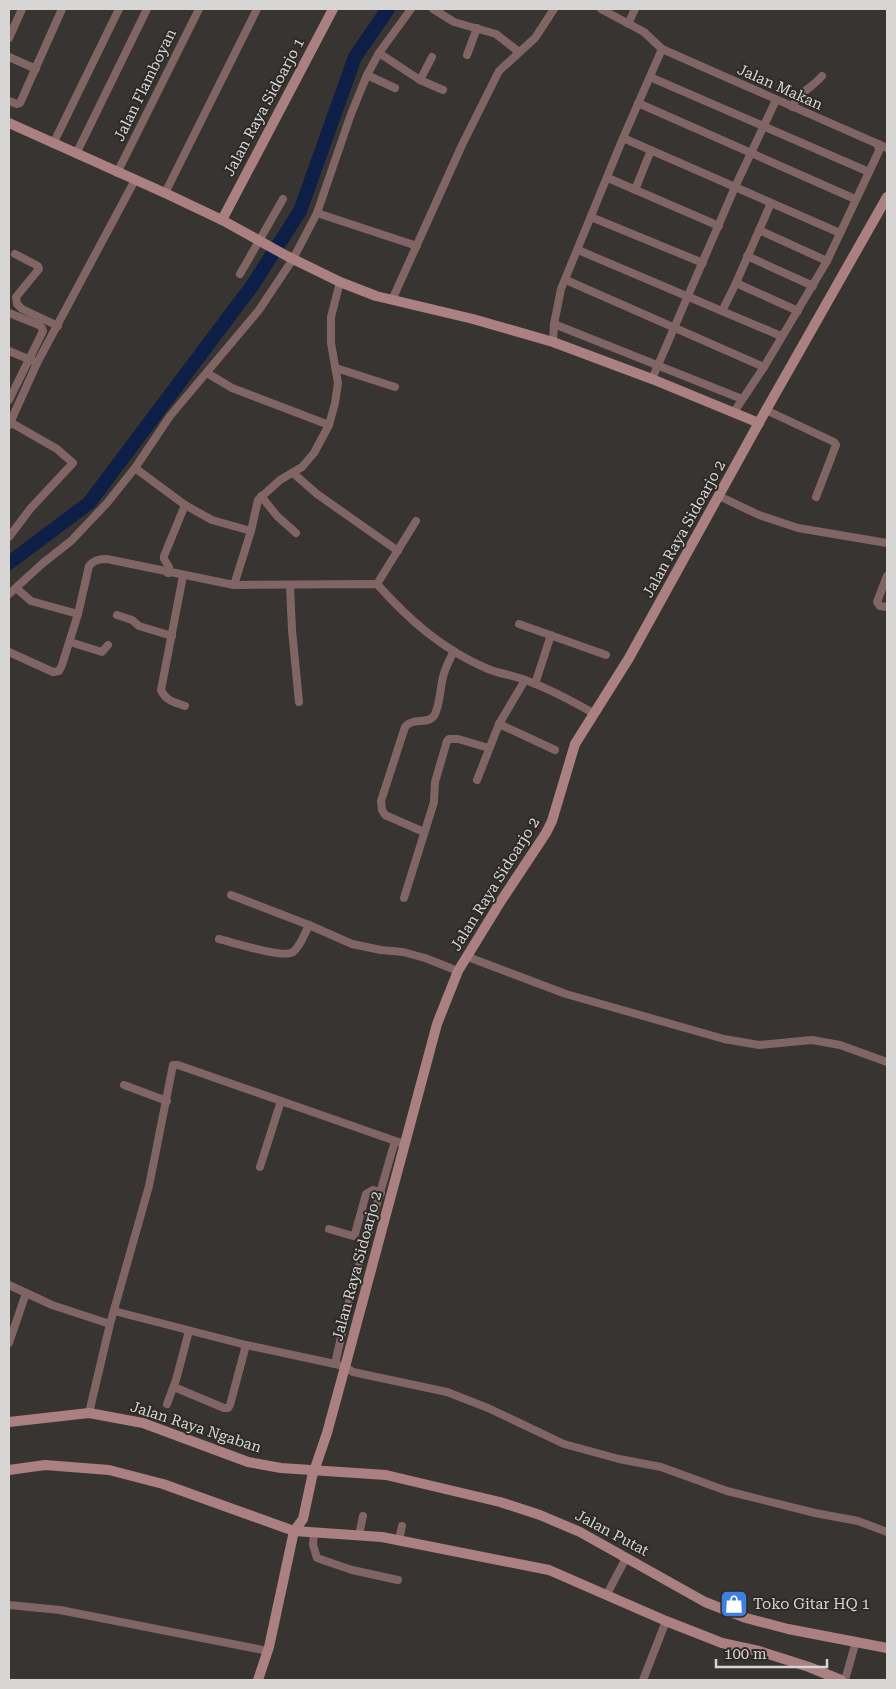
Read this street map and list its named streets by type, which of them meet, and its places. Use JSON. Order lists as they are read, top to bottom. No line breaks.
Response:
{"streets":{"street":["Jalan Flamboyan","Jalan Makan","Jalan Raya Sidoarjo 1","Jalan Raya Sidoarjo 2","Jalan Raya Ngaban","Jalan Putat"]},"crossings":[["Jalan Raya Sidoarjo 2","Jalan Raya Ngaban"],["Jalan Raya Sidoarjo 2","Jalan Putat"],["Jalan Raya Ngaban","Jalan Putat"]],"places":{"shop":["Toko Gitar HQ 1"]},"scale_bar":"100 m"}
